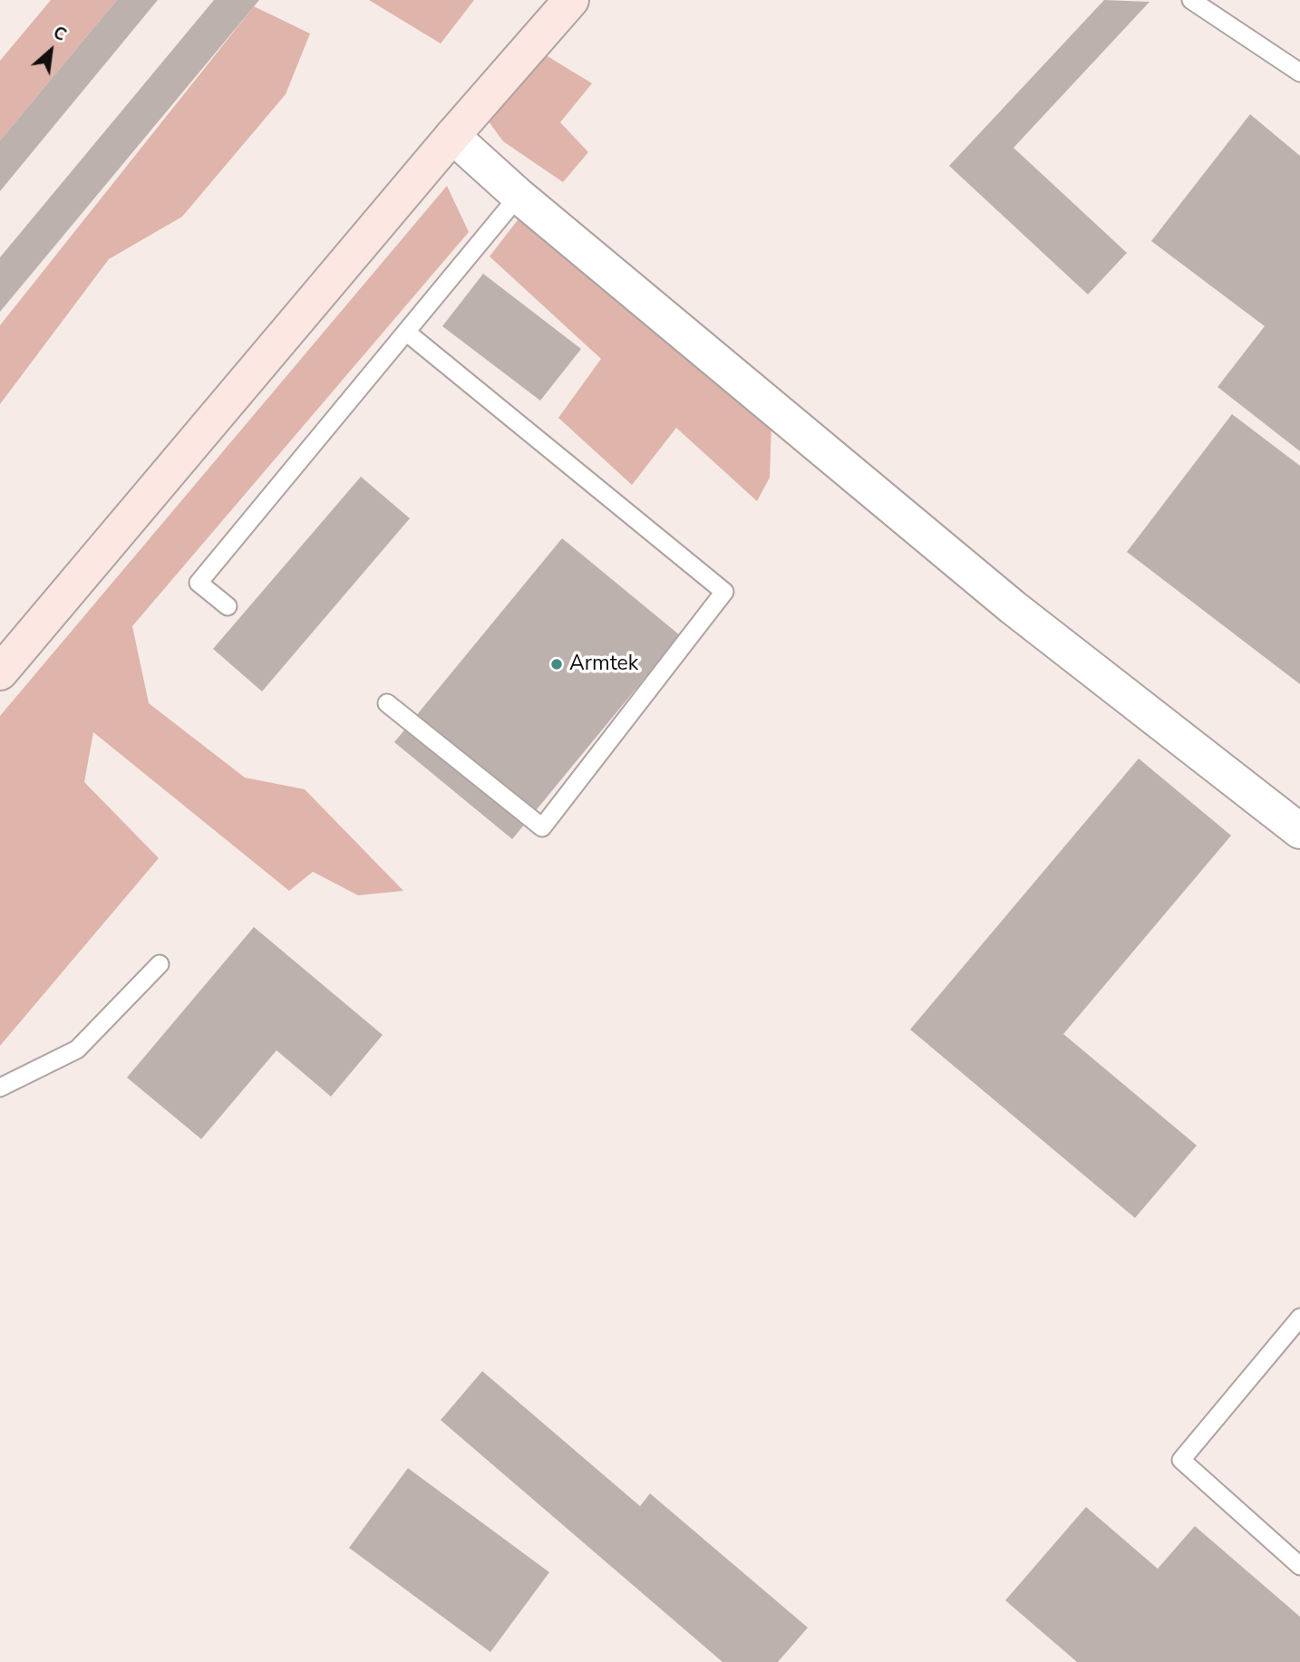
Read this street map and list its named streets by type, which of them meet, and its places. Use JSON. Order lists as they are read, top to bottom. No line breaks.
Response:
{"places":["Armtek"],"north":"top right"}
